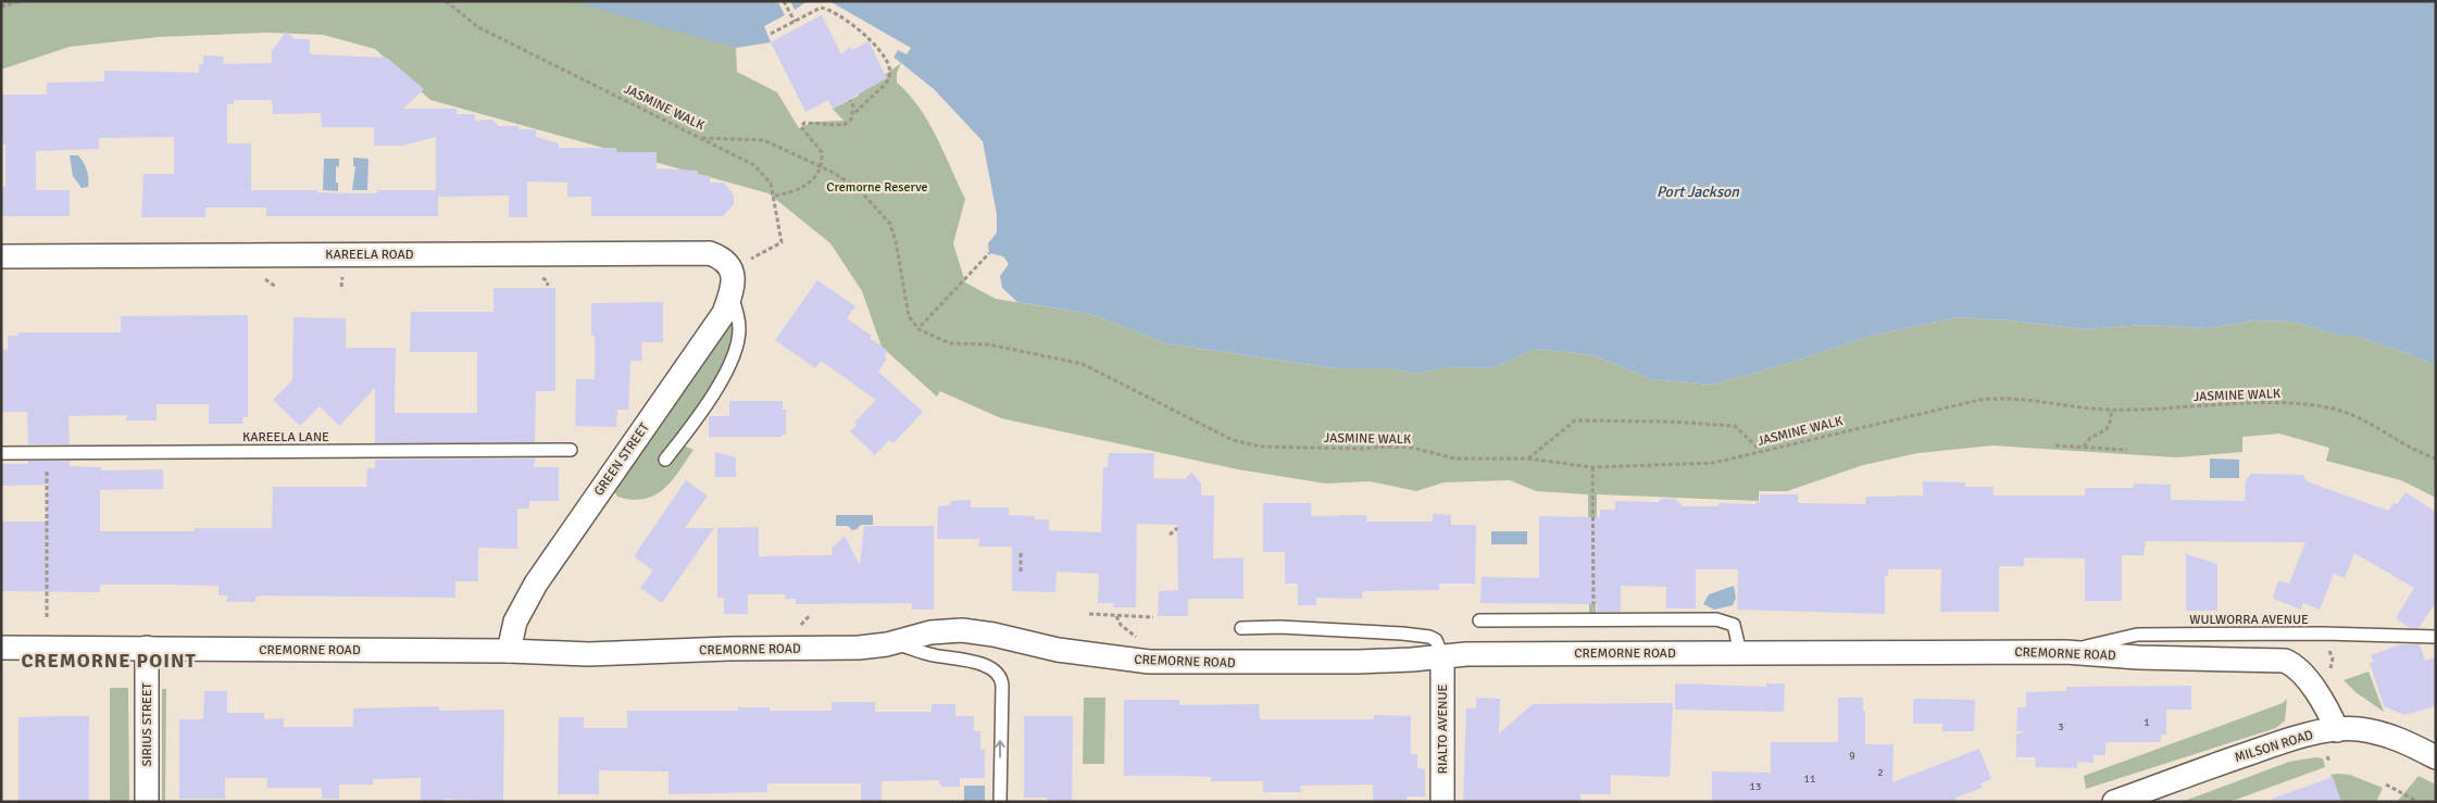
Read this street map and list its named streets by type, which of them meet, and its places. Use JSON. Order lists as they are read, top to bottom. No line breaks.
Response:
{"streets":{"street":["KAREELA ROAD","GREEN STREET","CREMORNE ROAD","SIRIUS STREET","RIALTO AVENUE","MILSON ROAD"],"lane":["KAREELA LANE","WULWORRA AVENUE"],"path":["JASMINE WALK"]},"crossings":[["KAREELA ROAD","GREEN STREET"],["GREEN STREET","CREMORNE ROAD"],["WULWORRA AVENUE","CREMORNE ROAD"],["CREMORNE ROAD","SIRIUS STREET"],["CREMORNE ROAD","RIALTO AVENUE"],["CREMORNE ROAD","MILSON ROAD"]],"districts":["CREMORNE POINT"],"water":["Port Jackson"],"parks":["Cremorne Reserve"],"house_numbers":["1","3","9","2","11","13"]}
